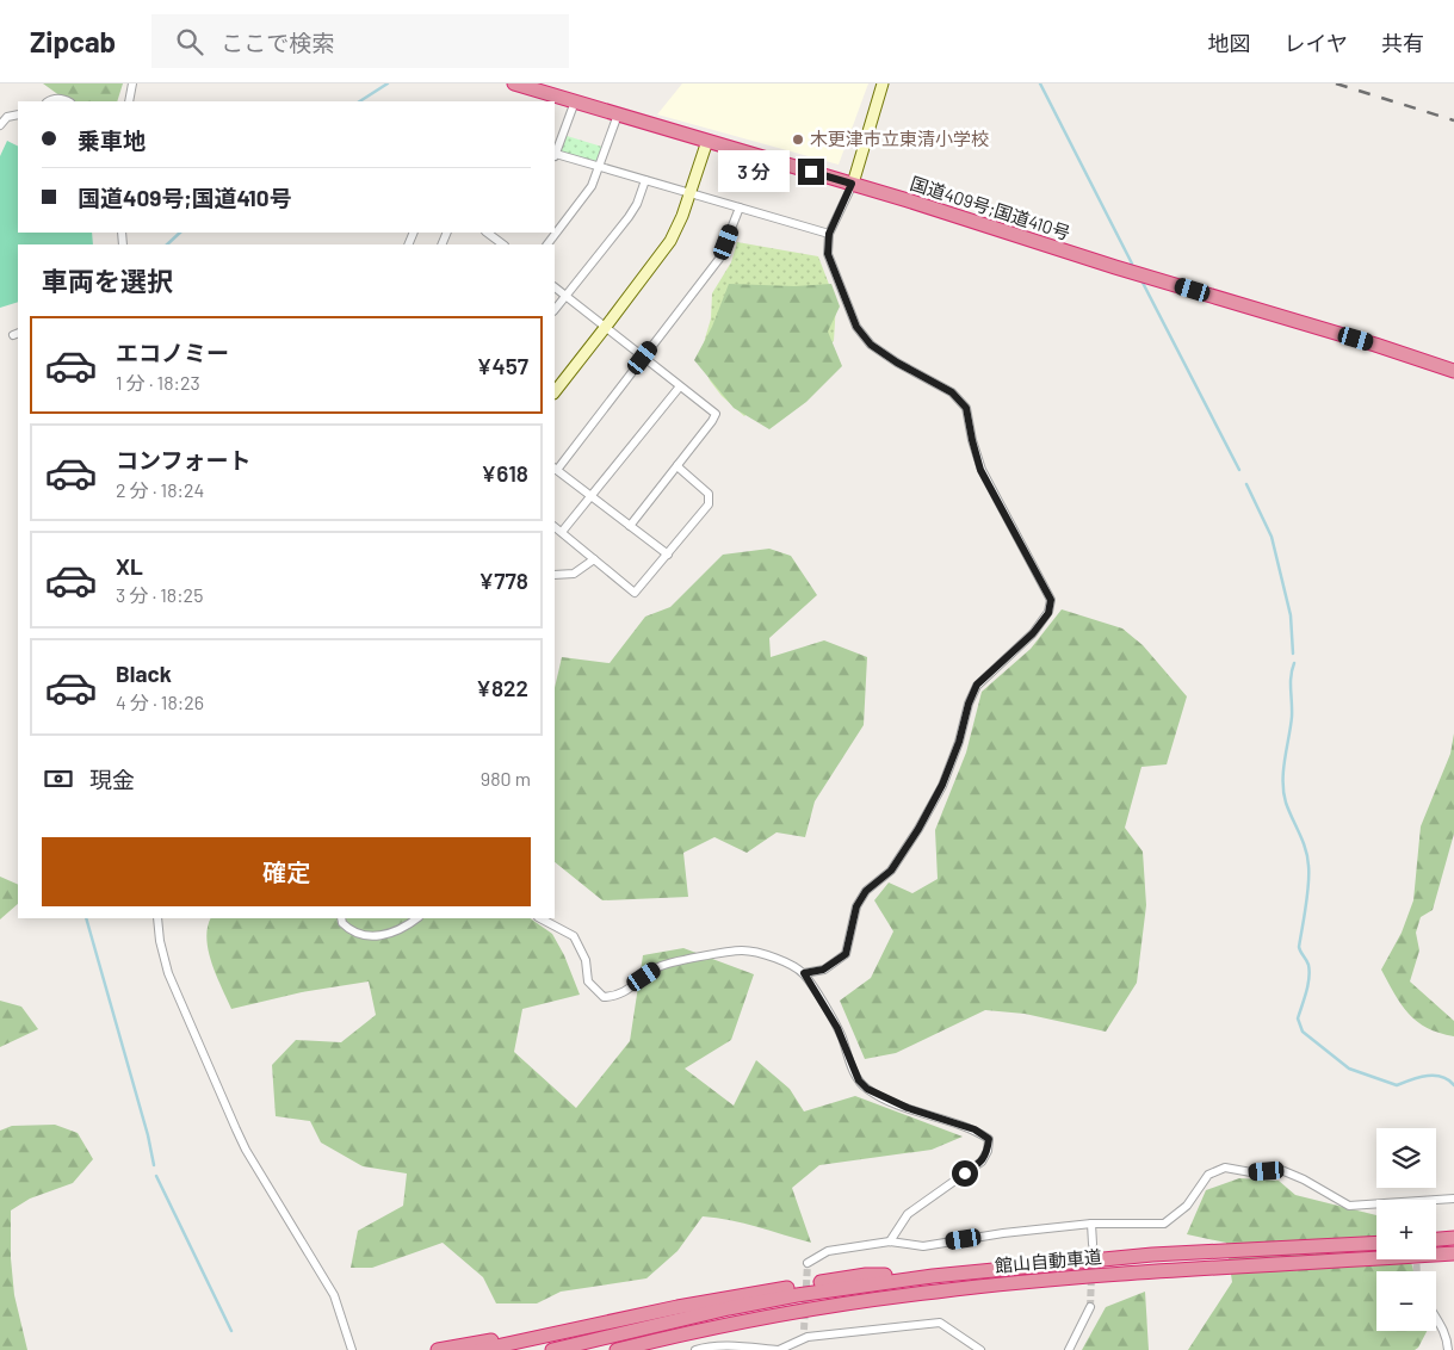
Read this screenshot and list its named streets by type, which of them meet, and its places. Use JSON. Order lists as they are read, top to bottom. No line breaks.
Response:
{"streets":{"highway":["国道409号;国道410号","館山自動車道"]},"places":["木更津市立東清小学校"],"page":{"header":"Zipcab","search":"ここで検索","nav":["地図","レイヤ","共有"],"banner":["乗車地","国道409号;国道410号"],"bubble":"3 分","heading":"車両を選択","list":[{"name":"エコノミー","note":"1 分 · 18:23","value":"¥457"},{"name":"コンフォート","note":"2 分 · 18:24","value":"¥618"},{"name":"XL","note":"3 分 · 18:25","value":"¥778"},{"name":"Black","note":"4 分 · 18:26","value":"¥822"}],"pay":["現金","980 m"],"buttons":"確定","map_buttons":["+","−"]}}
